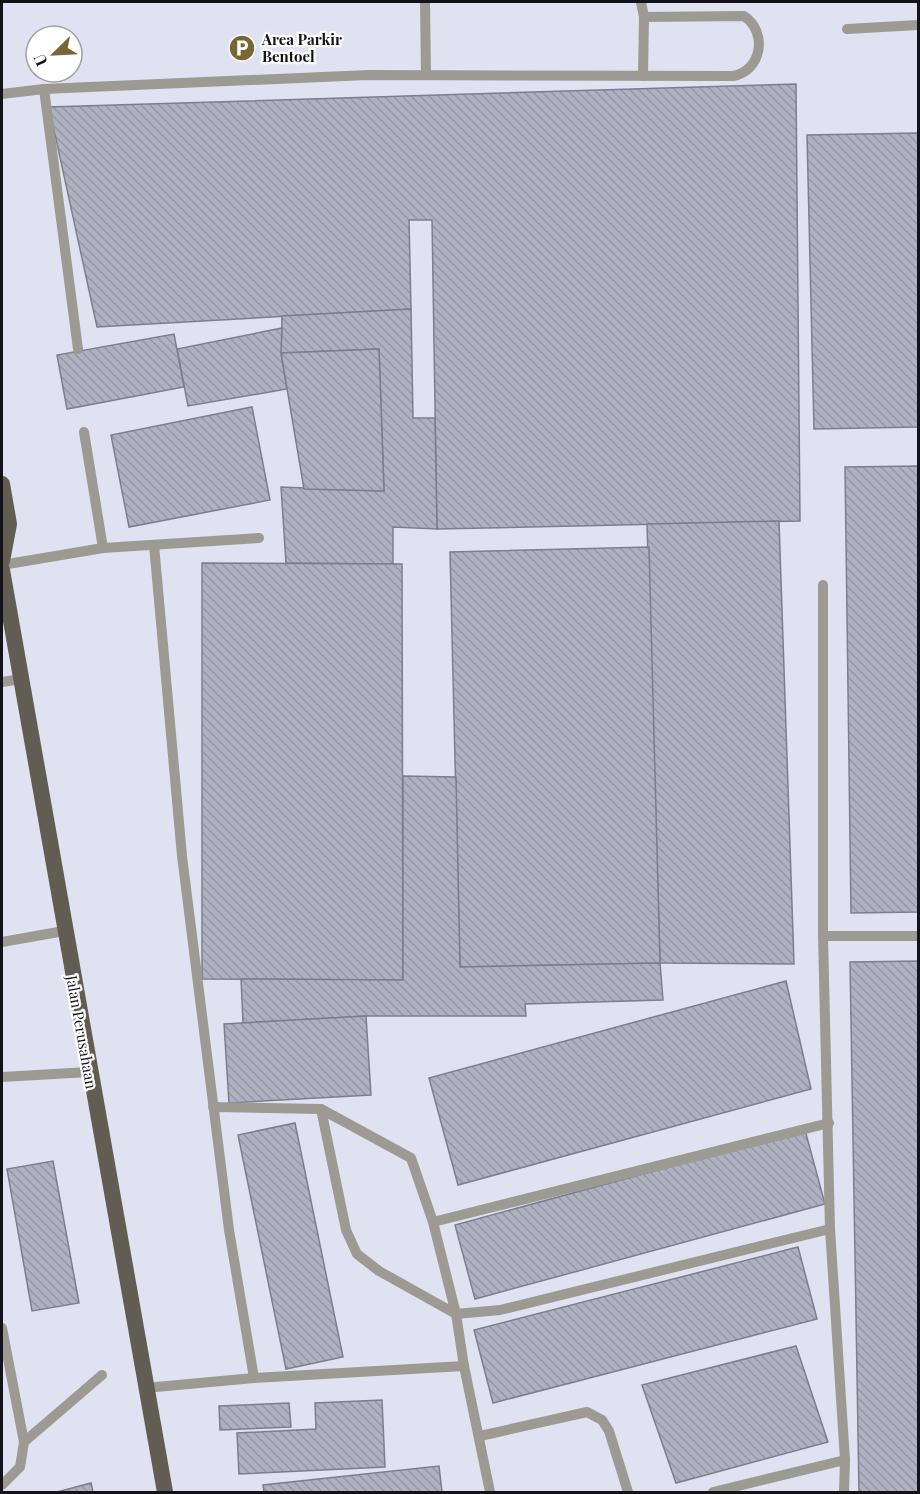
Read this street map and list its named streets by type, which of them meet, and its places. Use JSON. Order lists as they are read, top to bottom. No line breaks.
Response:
{"streets":{"main road":["Jalan Perusahaan"]},"places":{"parking":["Area Parkir Bentoel"]},"north":"bottom left"}
